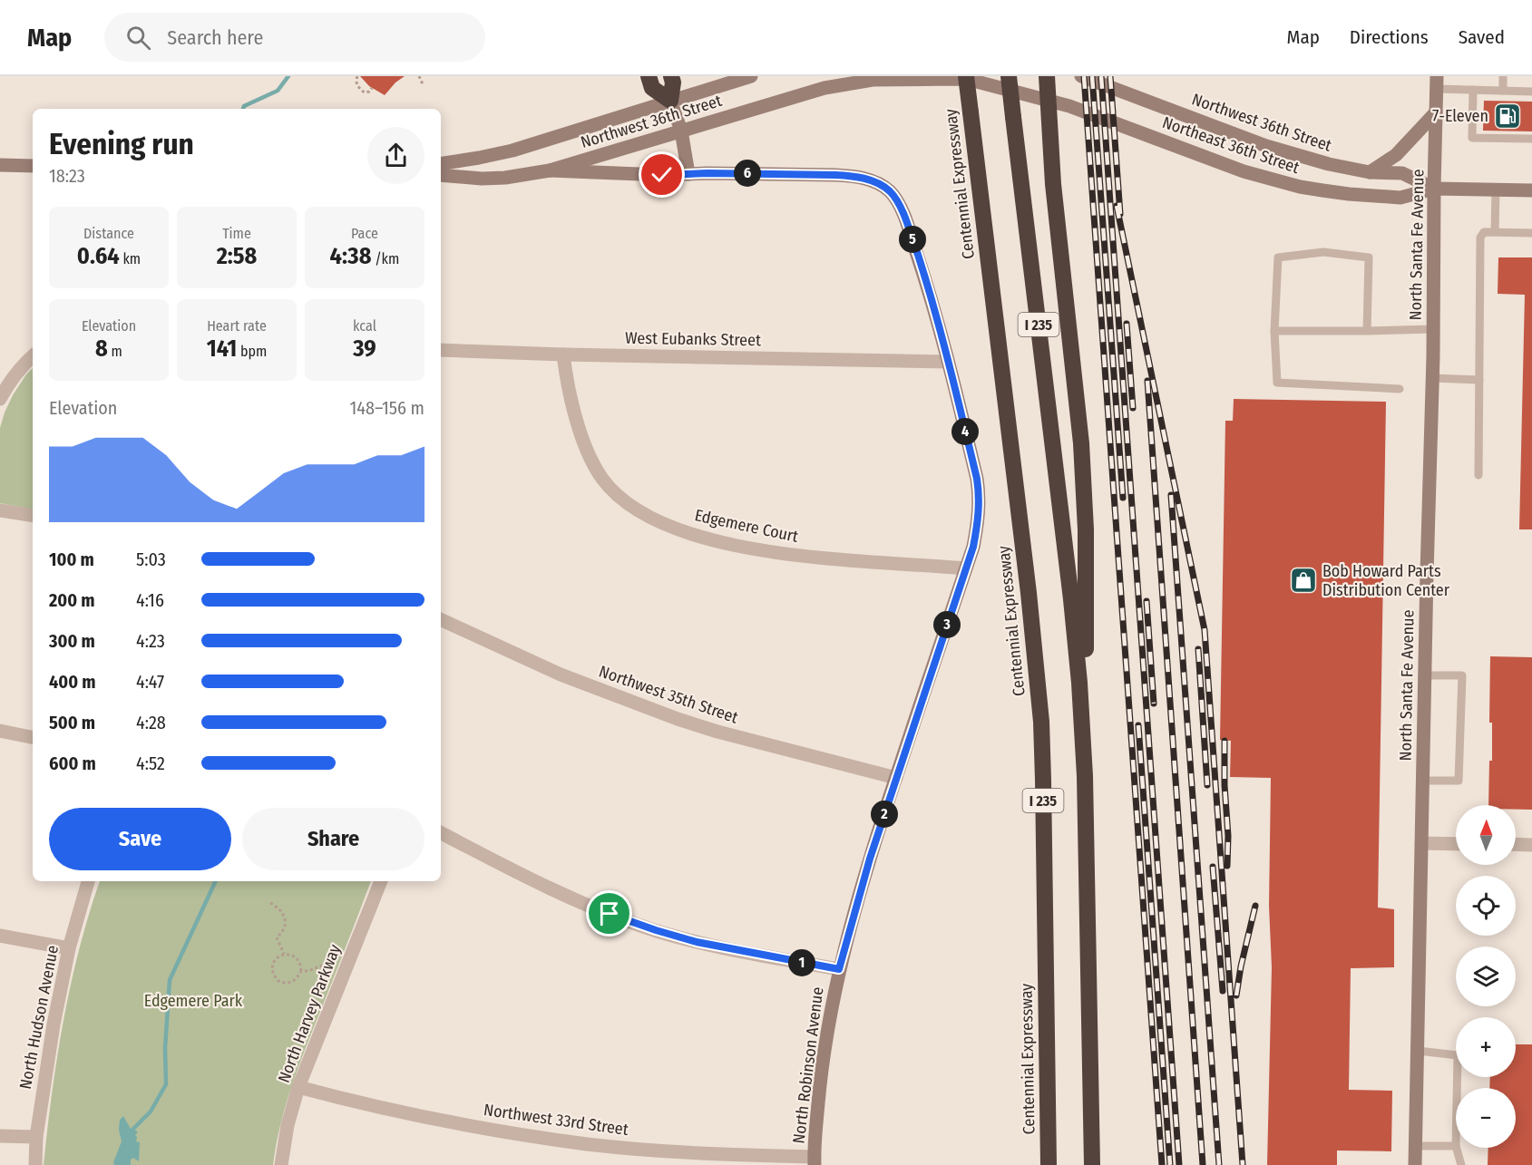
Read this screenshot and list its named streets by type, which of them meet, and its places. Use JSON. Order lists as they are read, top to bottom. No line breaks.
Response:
{"streets":{"highway":["Centennial Expressway","I 235"],"street":["Northwest 36th Street","Northeast 36th Street","North Santa Fe Avenue","West Eubanks Street","Edgemere Court","Northwest 35th Street","North Harvey Parkway","North Hudson Avenue","North Robinson Avenue","Northwest 33rd Street"]},"crossings":[["Northwest 36th Street","Northeast 36th Street"],["Northwest 36th Street","North Santa Fe Avenue"],["Northeast 36th Street","North Santa Fe Avenue"],["West Eubanks Street","Edgemere Court"],["West Eubanks Street","North Robinson Avenue"],["Edgemere Court","North Robinson Avenue"],["Northwest 35th Street","North Robinson Avenue"],["North Harvey Parkway","Northwest 33rd Street"],["North Robinson Avenue","Northwest 33rd Street"]],"parks":["Edgemere Park"],"places":{"fuel station":["7-Eleven"],"shop":["Bob Howard Parts Distribution Center"]},"north":"top","page":{"header":"Map","search":"Search here","nav":["Map","Directions","Saved"],"heading":["Evening run","18:23"],"pins":["6","5","4","3","2","1"],"stats":[["Distance","0.64 km"],["Time","2:58"],["Pace","4:38 /km"],["Elevation","8 m"],["Heart rate","141 bpm"],["kcal","39"]],"chart":["Elevation","148–156 m"],"list":[{"name":"100 m","note":"5:03"},{"name":"200 m","note":"4:16"},{"name":"300 m","note":"4:23"},{"name":"400 m","note":"4:47"},{"name":"500 m","note":"4:28"},{"name":"600 m","note":"4:52"}],"buttons":["Save","Share"],"map_buttons":["+","−"]}}
